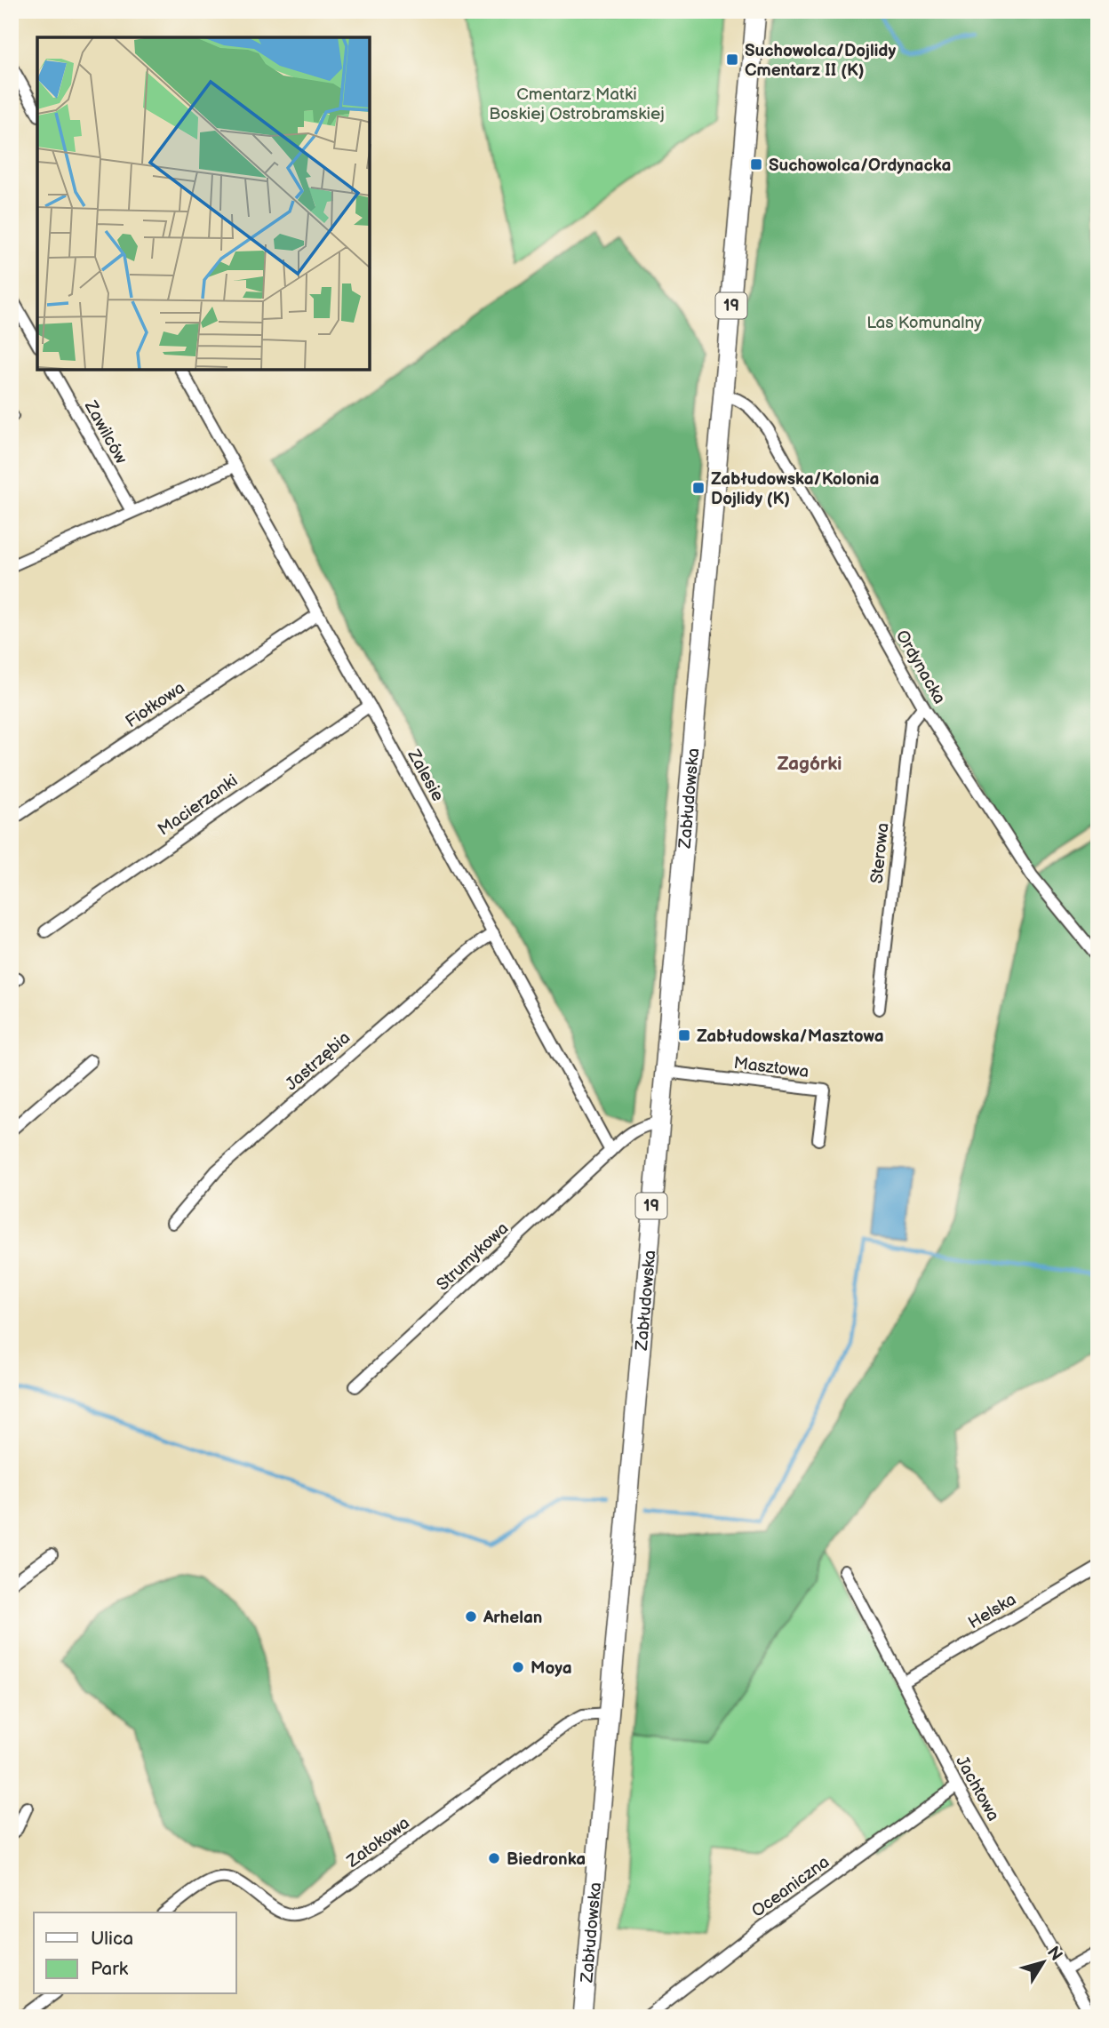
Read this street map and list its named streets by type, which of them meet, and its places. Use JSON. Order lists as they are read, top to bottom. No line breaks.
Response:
{"streets":{"highway":["19","Zabłudowska"],"street":["Zawilców","Ordynacka","Fiołkowa","Zalesie","Macierzanki","Sterowa","Jastrzębia","Masztowa","Strumykowa","Helska","Jachtowa","Zatokowa","Oceaniczna"]},"crossings":[["19","Ordynacka"],["19","Zabłudowska"],["Ordynacka","Zabłudowska"],["Ordynacka","Sterowa"],["Fiołkowa","Zalesie"],["Zalesie","Macierzanki"],["Zalesie","Jastrzębia"],["Zalesie","Strumykowa"],["Zabłudowska","Masztowa"],["Zabłudowska","Zatokowa"],["Helska","Jachtowa"],["Jachtowa","Oceaniczna"]],"districts":["Zagórki"],"parks":["Cmentarz Matki Boskiej Ostrobramskiej","Las Komunalny"],"places":{"transit":["Suchowolca/Dojlidy Cmentarz II (K)","Suchowolca/Ordynacka","Zabłudowska/Kolonia Dojlidy (K)","Zabłudowska/Masztowa"],"other":["Arhelan","Moya","Biedronka"]},"legend":["Ulica","Park"],"north":"top right"}
